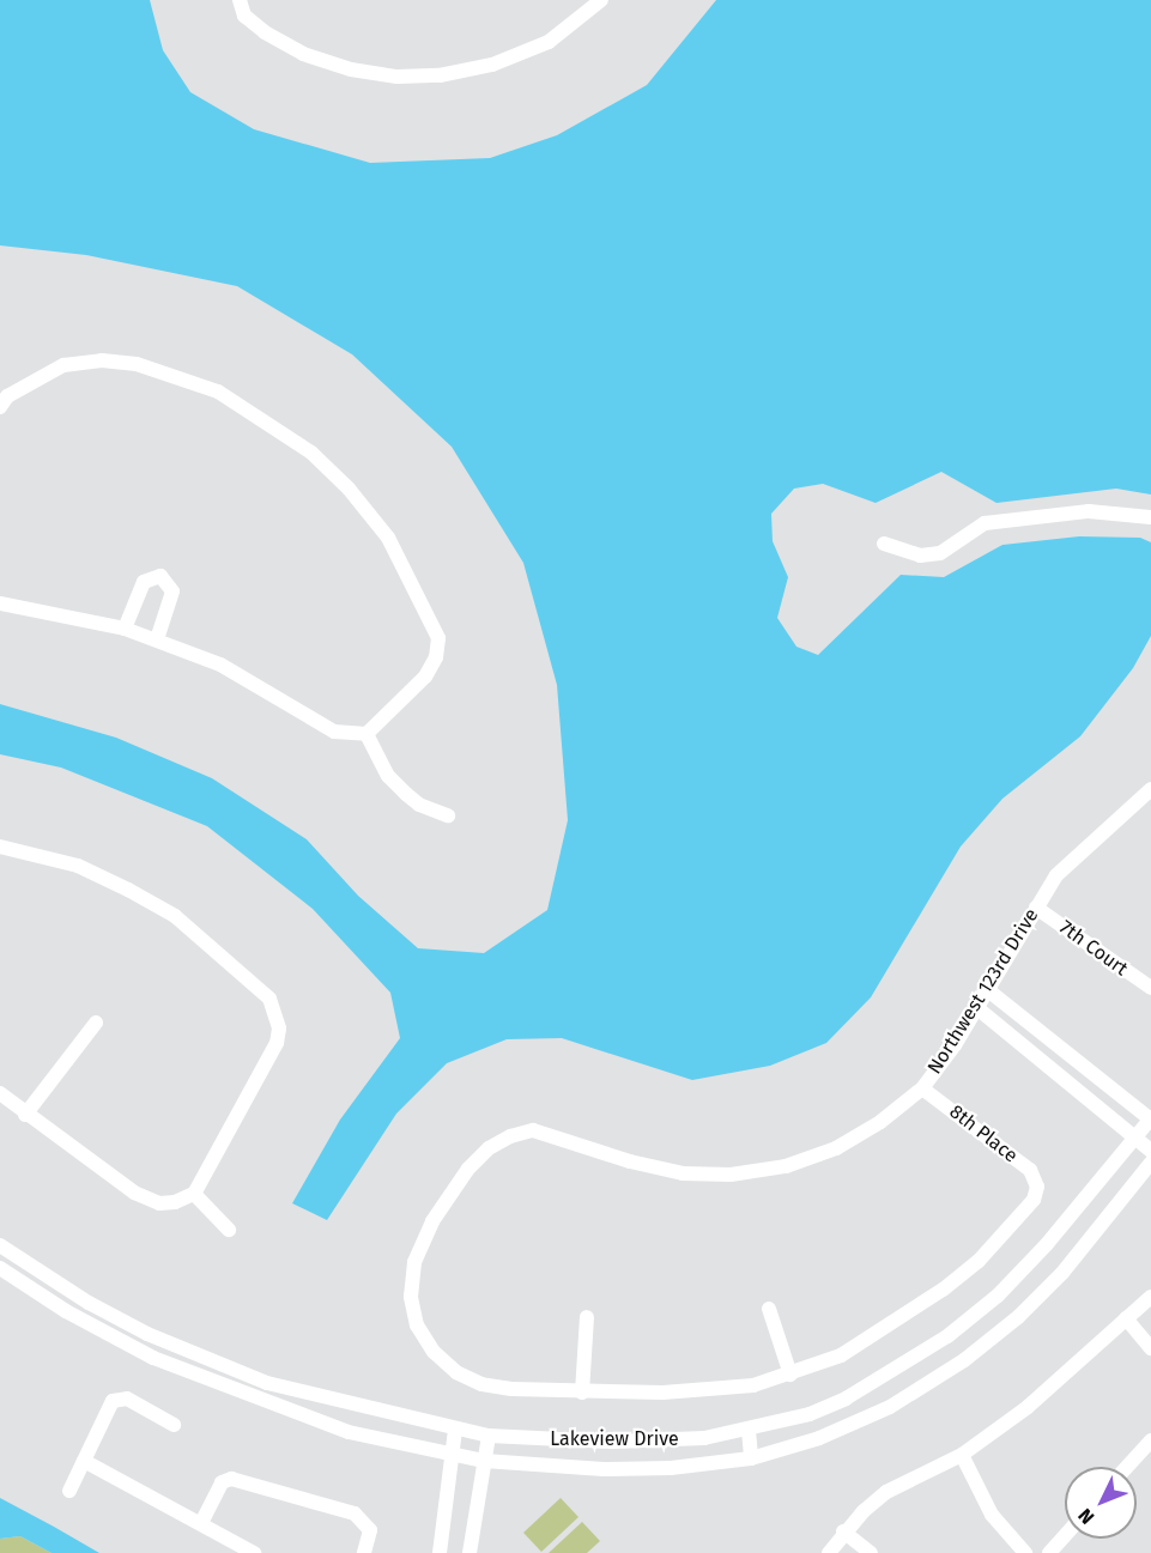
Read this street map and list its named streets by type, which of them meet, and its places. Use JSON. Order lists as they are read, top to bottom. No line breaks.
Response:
{"streets":{"street":["7th Court","Northwest 123rd Drive","8th Place","Lakeview Drive"]},"crossings":[["7th Court","Northwest 123rd Drive"],["Northwest 123rd Drive","8th Place"]],"north":"bottom left"}
